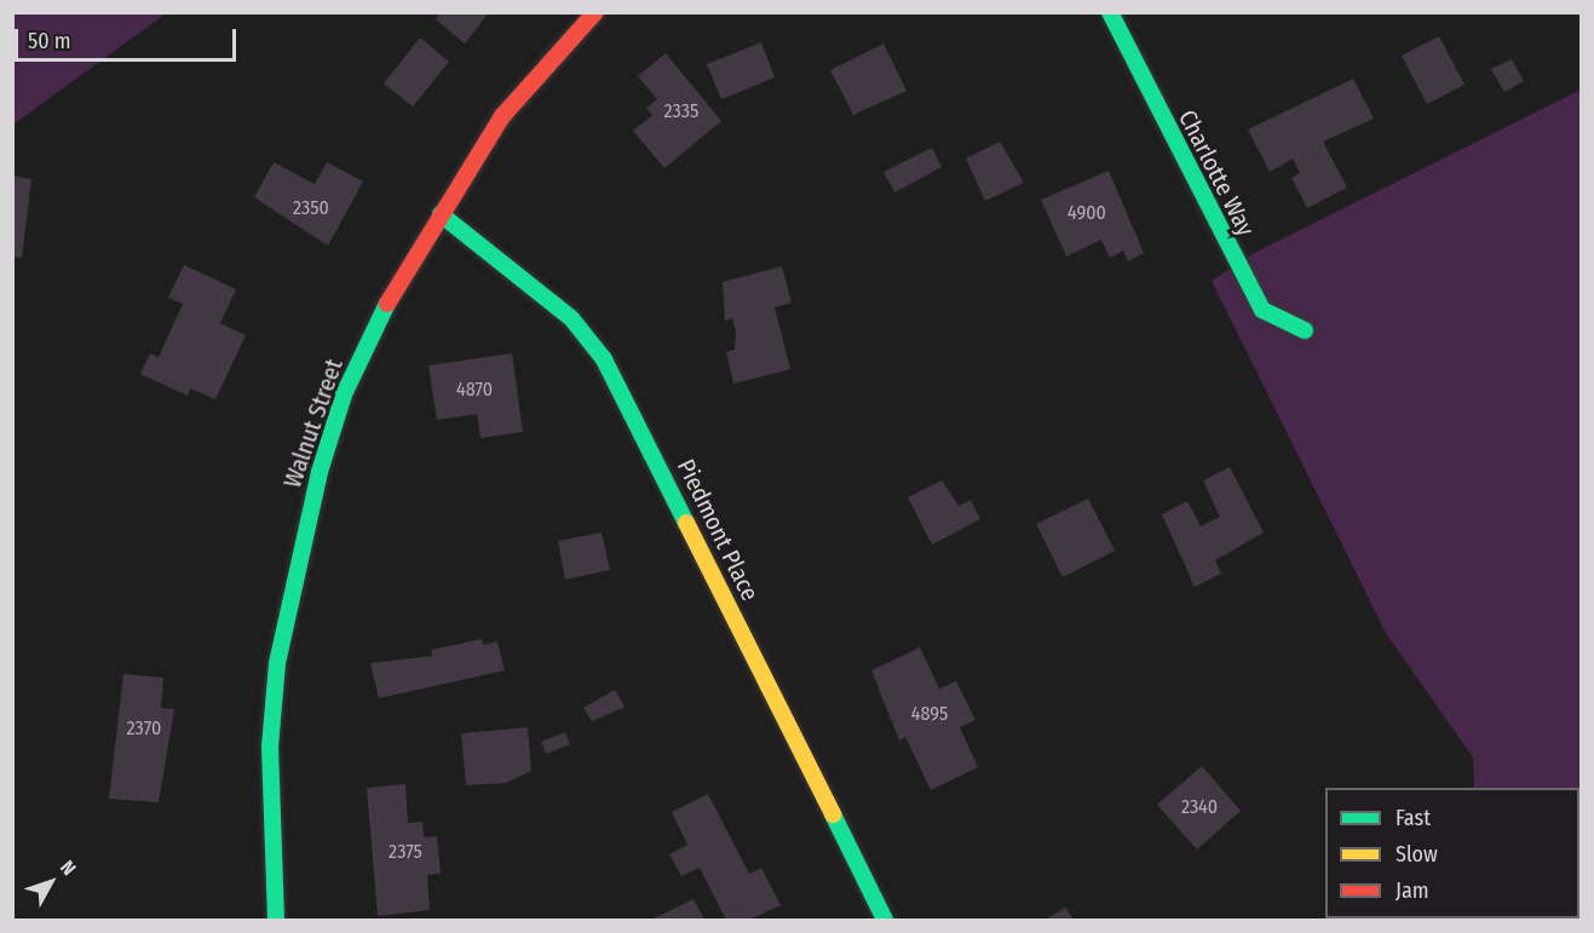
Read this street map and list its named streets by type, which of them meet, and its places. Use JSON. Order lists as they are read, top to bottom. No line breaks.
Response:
{"streets":{"street":["Charlotte Way","Walnut Street","Piedmont Place"]},"crossings":[["Walnut Street","Piedmont Place"]],"house_numbers":["2335","2350","4900","4870","4895","2370","2340","2375"],"legend":["Fast","Slow","Jam"],"scale_bar":"50 m","north":"top right"}
